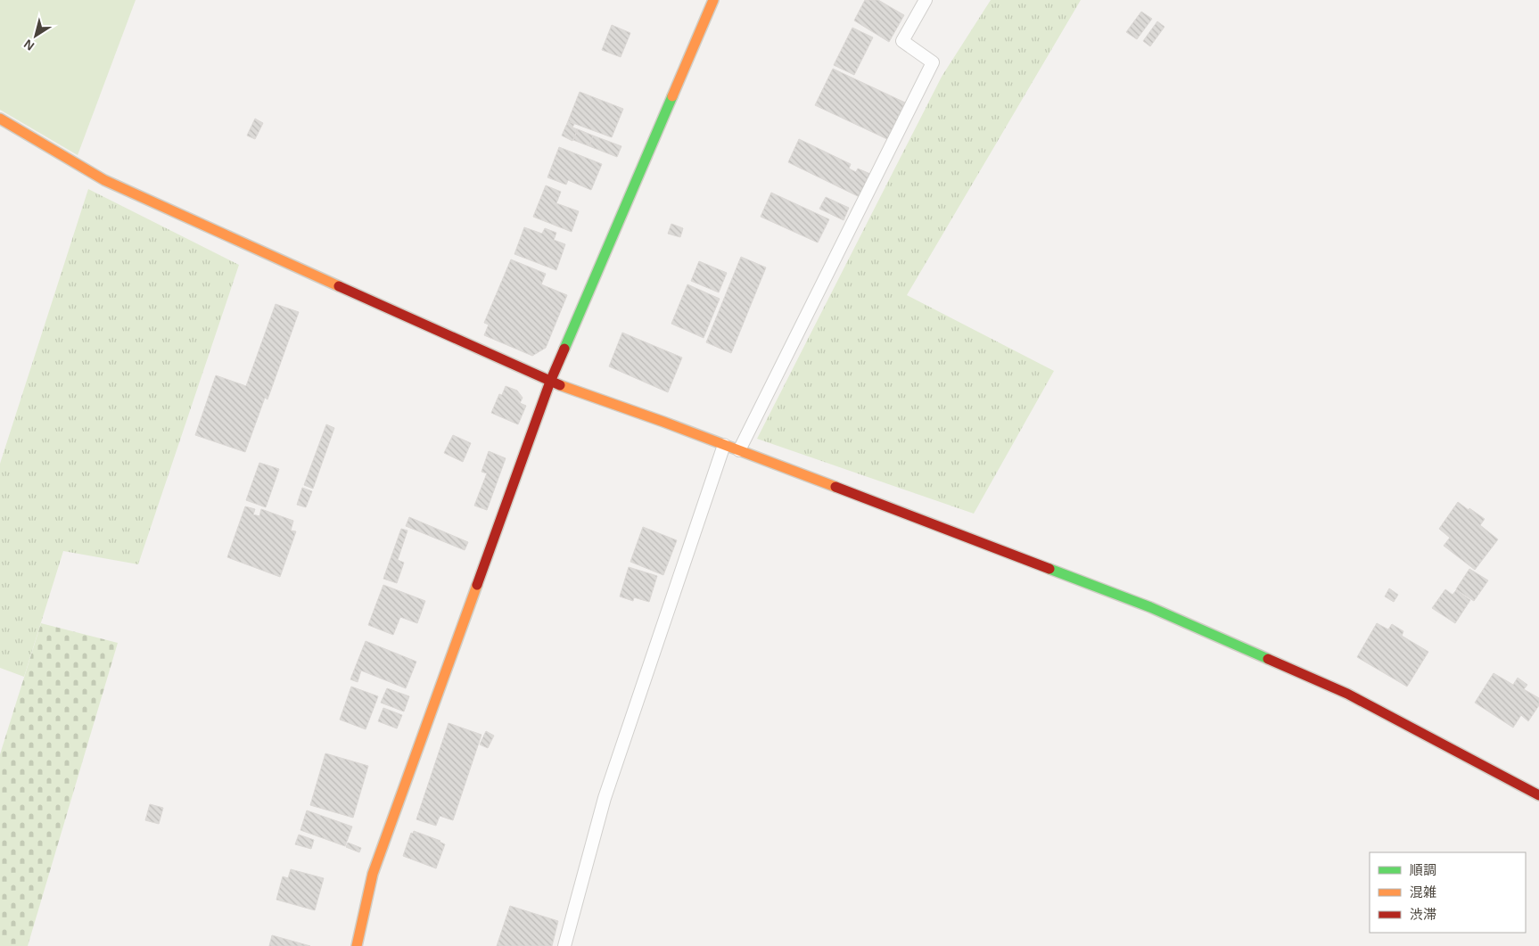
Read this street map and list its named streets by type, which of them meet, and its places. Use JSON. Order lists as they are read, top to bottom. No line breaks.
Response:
{"legend":["順調","混雑","渋滞"],"north":"bottom left"}
